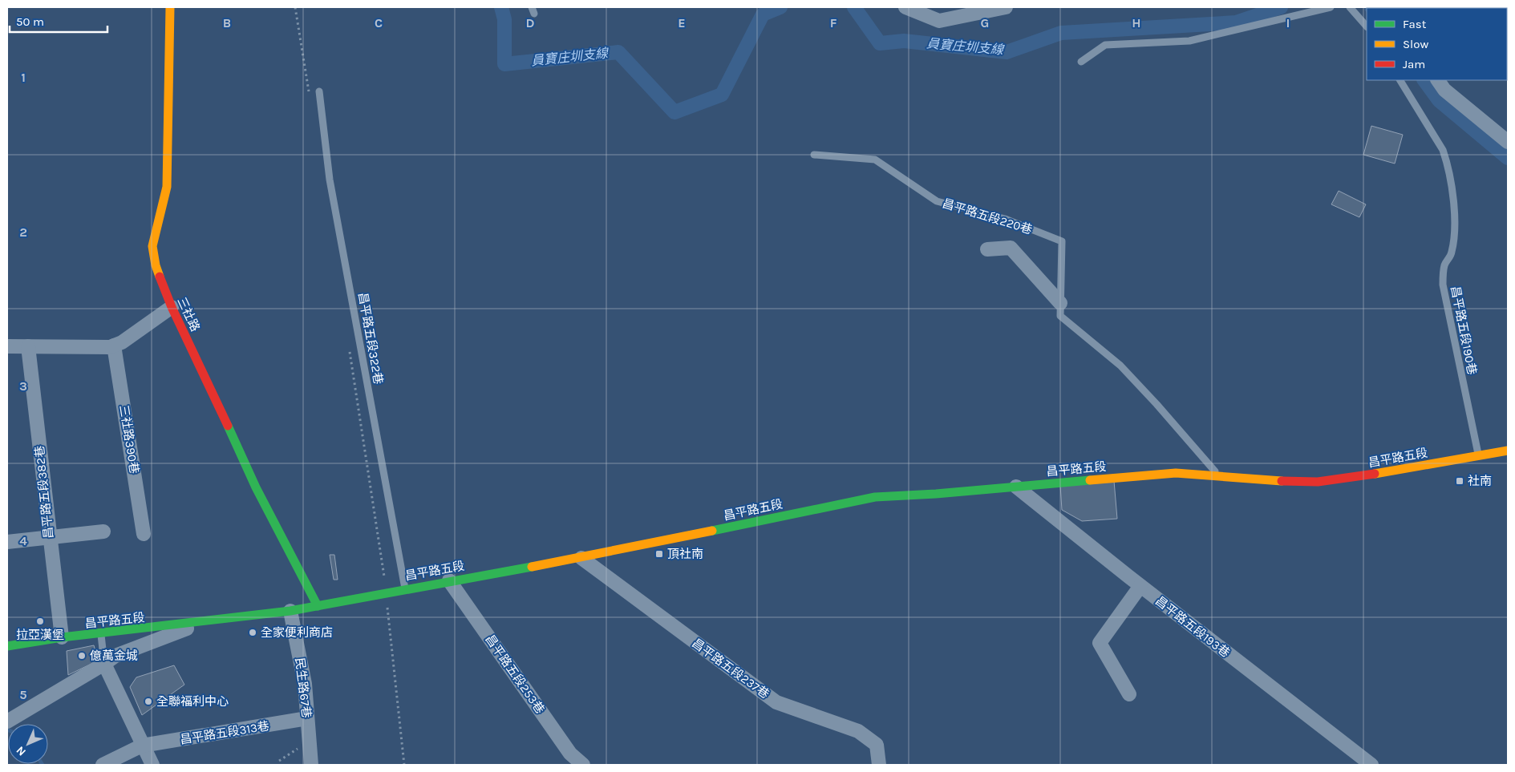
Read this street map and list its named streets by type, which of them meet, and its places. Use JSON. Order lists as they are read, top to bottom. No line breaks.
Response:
{"streets":{"street":["昌平路五段220巷","三社路","三社路390巷","昌平路五段","昌平路五段382巷","昌平路五段193巷","昌平路五段237巷","昌平路五段253巷","民生路67巷","昌平路五段313巷"],"lane":["昌平路五段190巷","昌平路五段322巷"]},"crossings":[["昌平路五段220巷","昌平路五段"],["三社路","昌平路五段"],["昌平路五段190巷","昌平路五段"],["昌平路五段322巷","昌平路五段"],["昌平路五段","昌平路五段382巷"],["昌平路五段","昌平路五段193巷"],["昌平路五段","昌平路五段237巷"],["昌平路五段","昌平路五段253巷"],["昌平路五段","民生路67巷"],["民生路67巷","昌平路五段313巷"]],"water":["員寶庄圳支線"],"places":{"transit":["社南","頂社南"],"other":["拉亞漢堡","全家便利商店","億萬金城","全聯福利中心"]},"legend":["Fast","Slow","Jam"],"scale_bar":"50 m","north":"bottom left","grid":{"columns":["B","C","D","E","F","G","H","I"],"rows":["1","2","3","4","5"]}}
